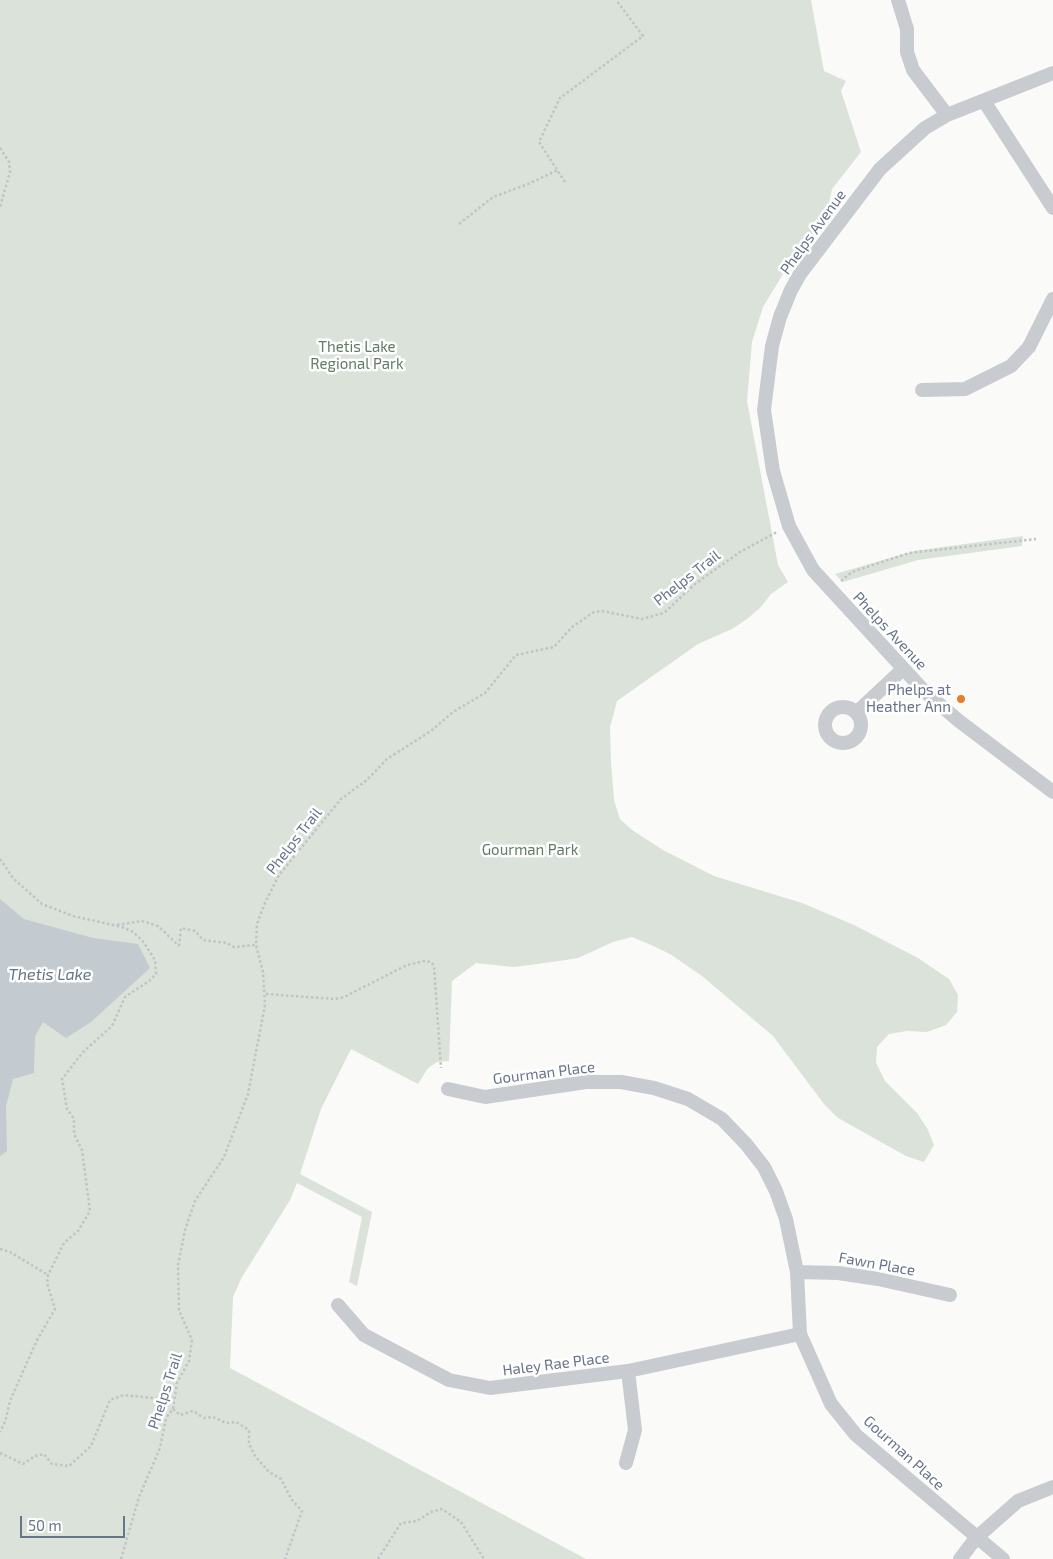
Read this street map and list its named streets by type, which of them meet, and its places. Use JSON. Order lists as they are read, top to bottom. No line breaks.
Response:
{"streets":{"street":["Phelps Avenue","Gourman Place","Fawn Place","Haley Rae Place"],"path":["Phelps Trail"]},"crossings":[["Phelps Avenue","Phelps Trail"],["Gourman Place","Fawn Place"],["Gourman Place","Haley Rae Place"]],"water":["Thetis Lake"],"parks":["Thetis Lake Regional Park","Gourman Park"],"places":["Phelps at Heather Ann"],"scale_bar":"50 m"}
